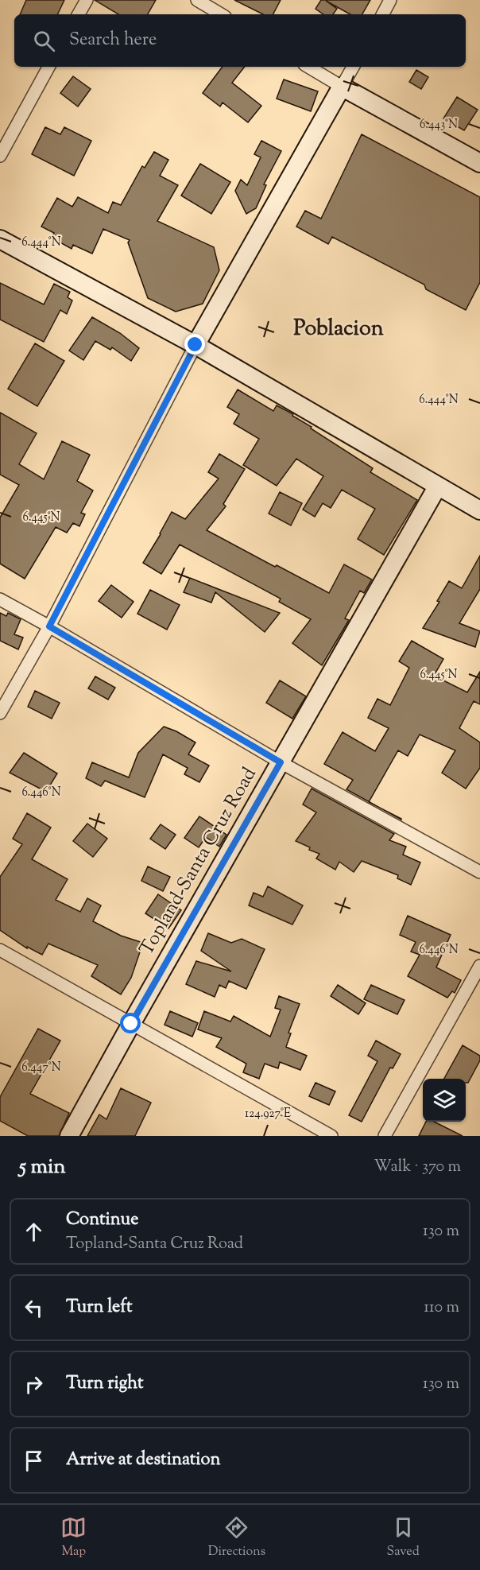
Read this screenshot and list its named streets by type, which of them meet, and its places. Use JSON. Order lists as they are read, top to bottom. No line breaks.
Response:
{"streets":{"main road":["Topland-Santa Cruz Road"]},"districts":["Poblacion"],"page":{"search":"Search here","heading":["5 min","Walk · 370 m"],"list":[["Continue","Topland-Santa Cruz Road","130 m"],["Turn left","110 m"],["Turn right","130 m"],"Arrive at destination"],"nav":["Map","Directions","Saved"]},"coordinates":["6.443°N","6.444°N","6.445°N","6.446°N","6.447°N","124.927°E"]}
